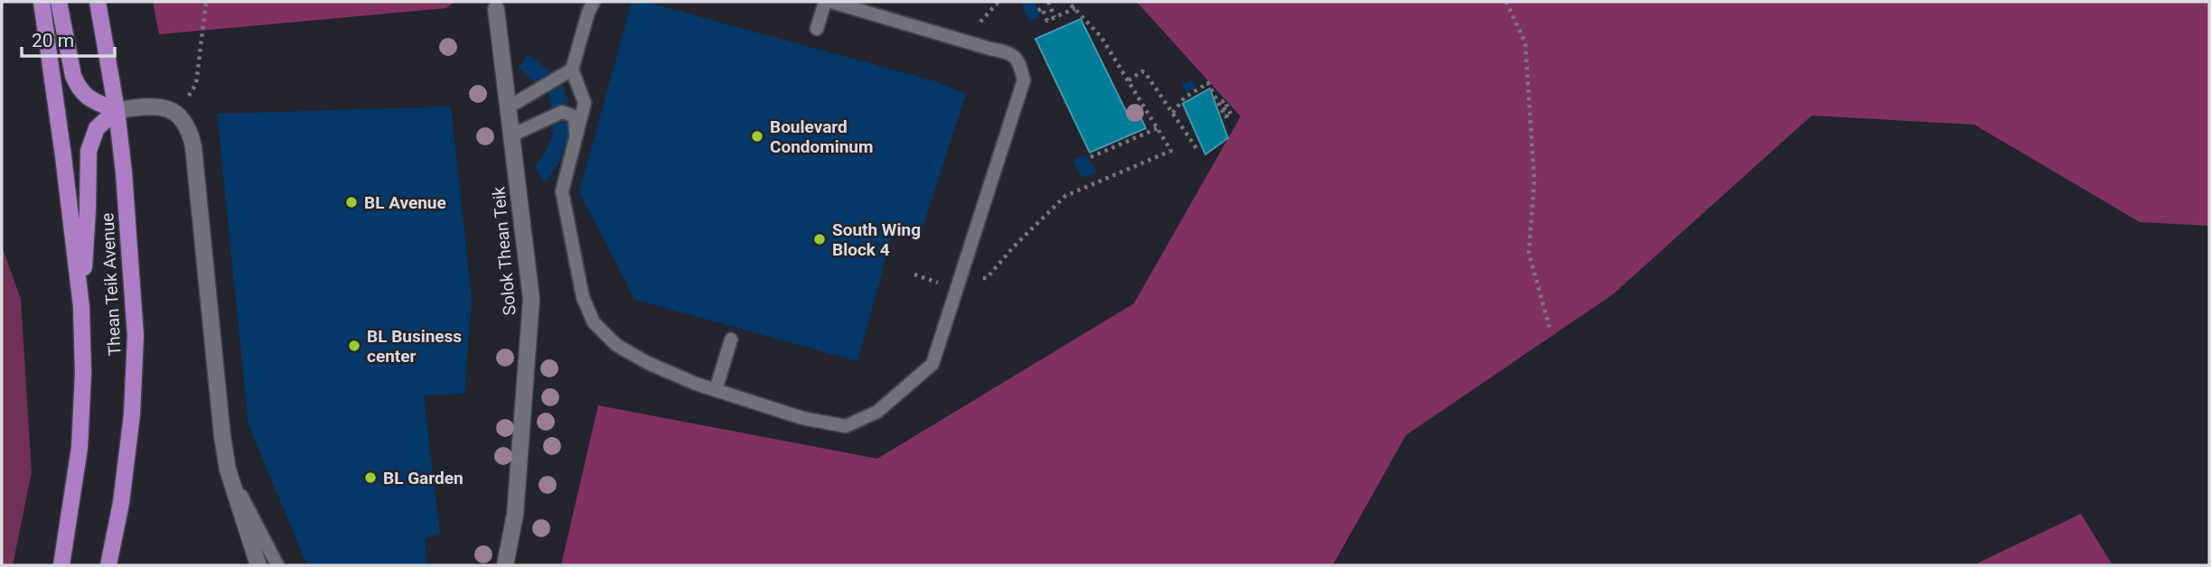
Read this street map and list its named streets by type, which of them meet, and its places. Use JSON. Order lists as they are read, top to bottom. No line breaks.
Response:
{"streets":{"main road":["Thean Teik Avenue"],"street":["Solok Thean Teik"]},"places":["Boulevard Condominum","BL Avenue","South Wing Block 4","BL Business center","BL Garden"],"scale_bar":"20 m"}
